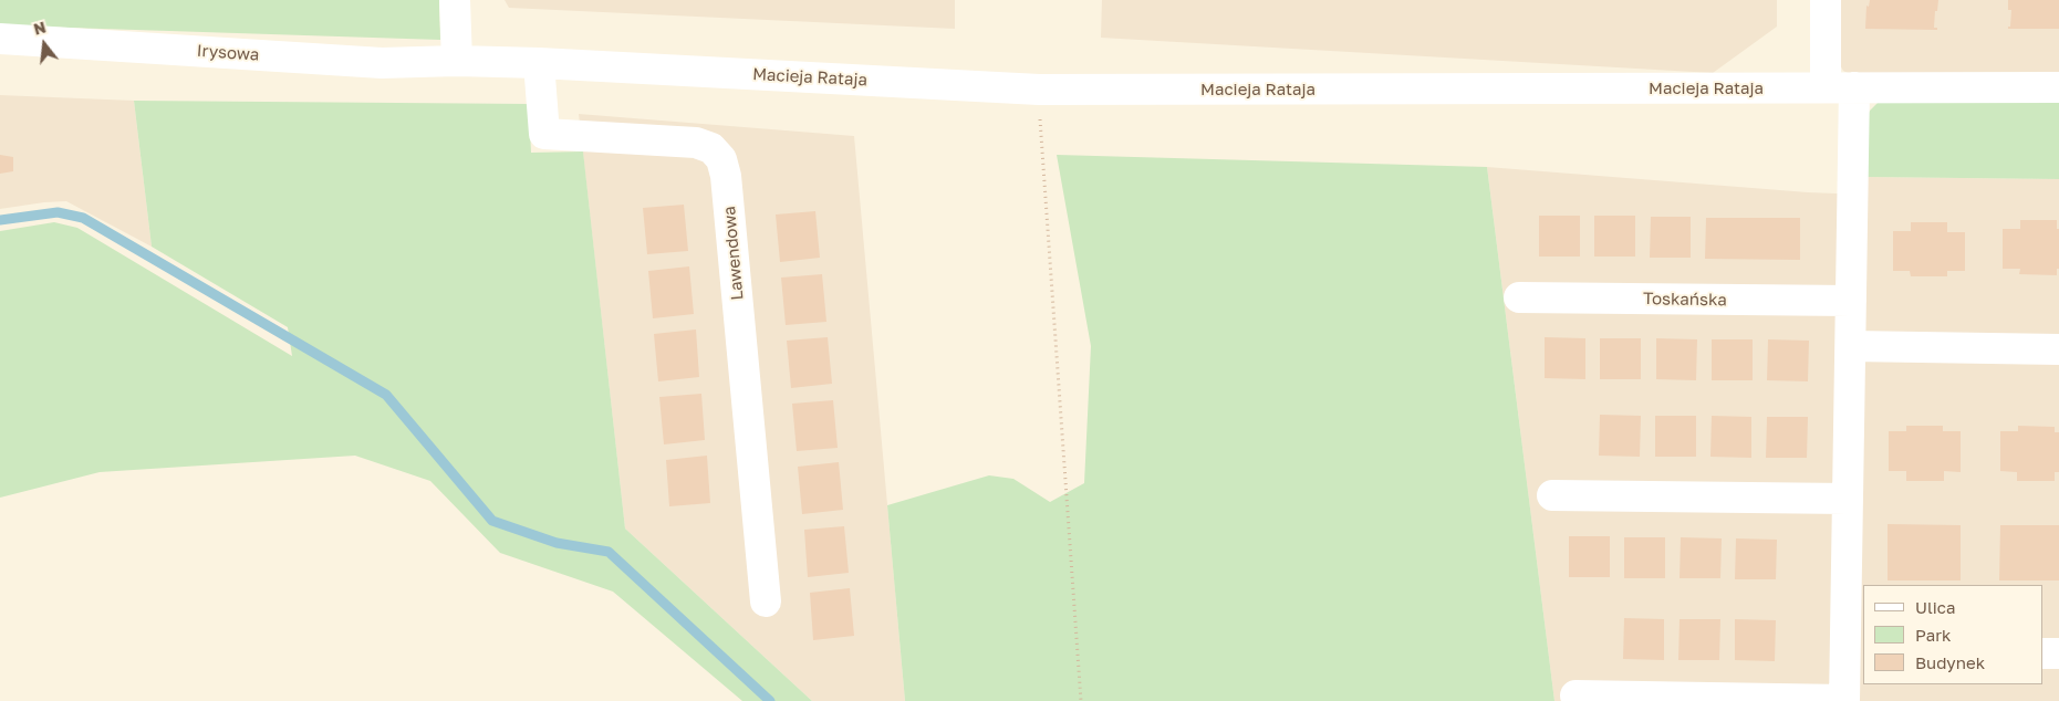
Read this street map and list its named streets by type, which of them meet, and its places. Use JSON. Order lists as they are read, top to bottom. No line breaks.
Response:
{"streets":{"street":["Irysowa","Macieja Rataja","Lawendowa","Toskańska"]},"crossings":[["Irysowa","Macieja Rataja"],["Macieja Rataja","Lawendowa"]],"legend":["Ulica","Park","Budynek"],"north":"top"}
